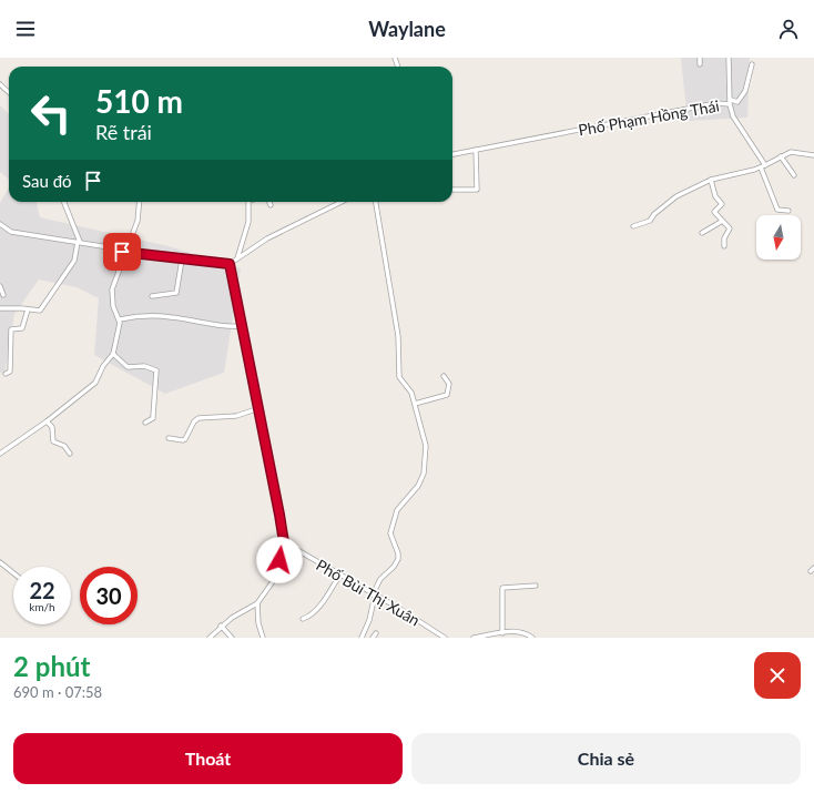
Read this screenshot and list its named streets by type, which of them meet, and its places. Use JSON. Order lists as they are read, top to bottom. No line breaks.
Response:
{"streets":{"street":["Phố Phạm Hồng Thái","Phố Bùi Thị Xuân"]},"north":"bottom","page":{"header":"Waylane","turn":["510 m","Rẽ trái"],"then":"Sau đó","speed":"22 km/h","limit":"30","heading":["2 phút","690 m · 07:58"],"buttons":["Thoát","Chia sẻ"]}}
